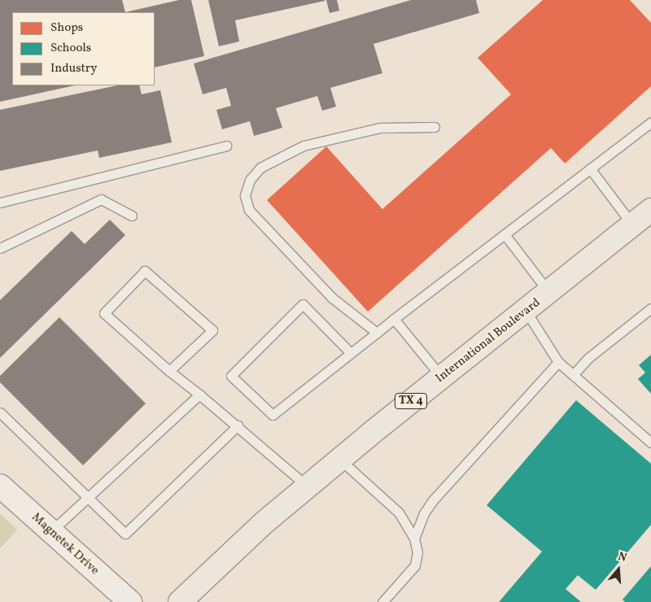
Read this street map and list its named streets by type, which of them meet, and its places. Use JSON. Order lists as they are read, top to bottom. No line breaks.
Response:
{"streets":{"main road":["International Boulevard","TX 4"],"street":["Magnetek Drive"]},"legend":["Shops","Schools","Industry"],"north":"top"}
